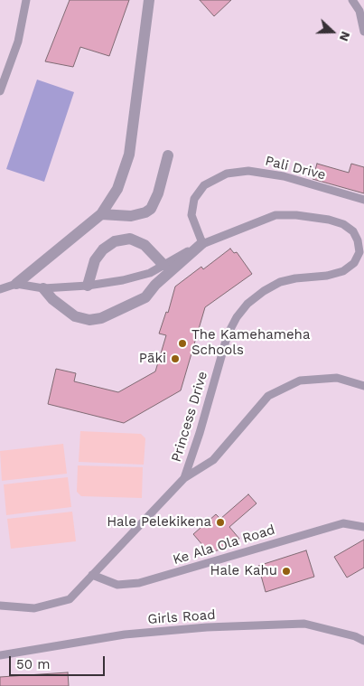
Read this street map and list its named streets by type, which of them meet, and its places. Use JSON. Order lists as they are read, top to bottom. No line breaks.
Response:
{"streets":{"lane":["Pali Drive","Princess Drive","Ke Ala Ola Road","Girls Road"]},"crossings":[["Pali Drive","Princess Drive"],["Princess Drive","Ke Ala Ola Road"]],"places":["The Kamehameha Schools","Pāki","Hale Pelekikena","Hale Kahu"],"scale_bar":"50 m","north":"right"}
